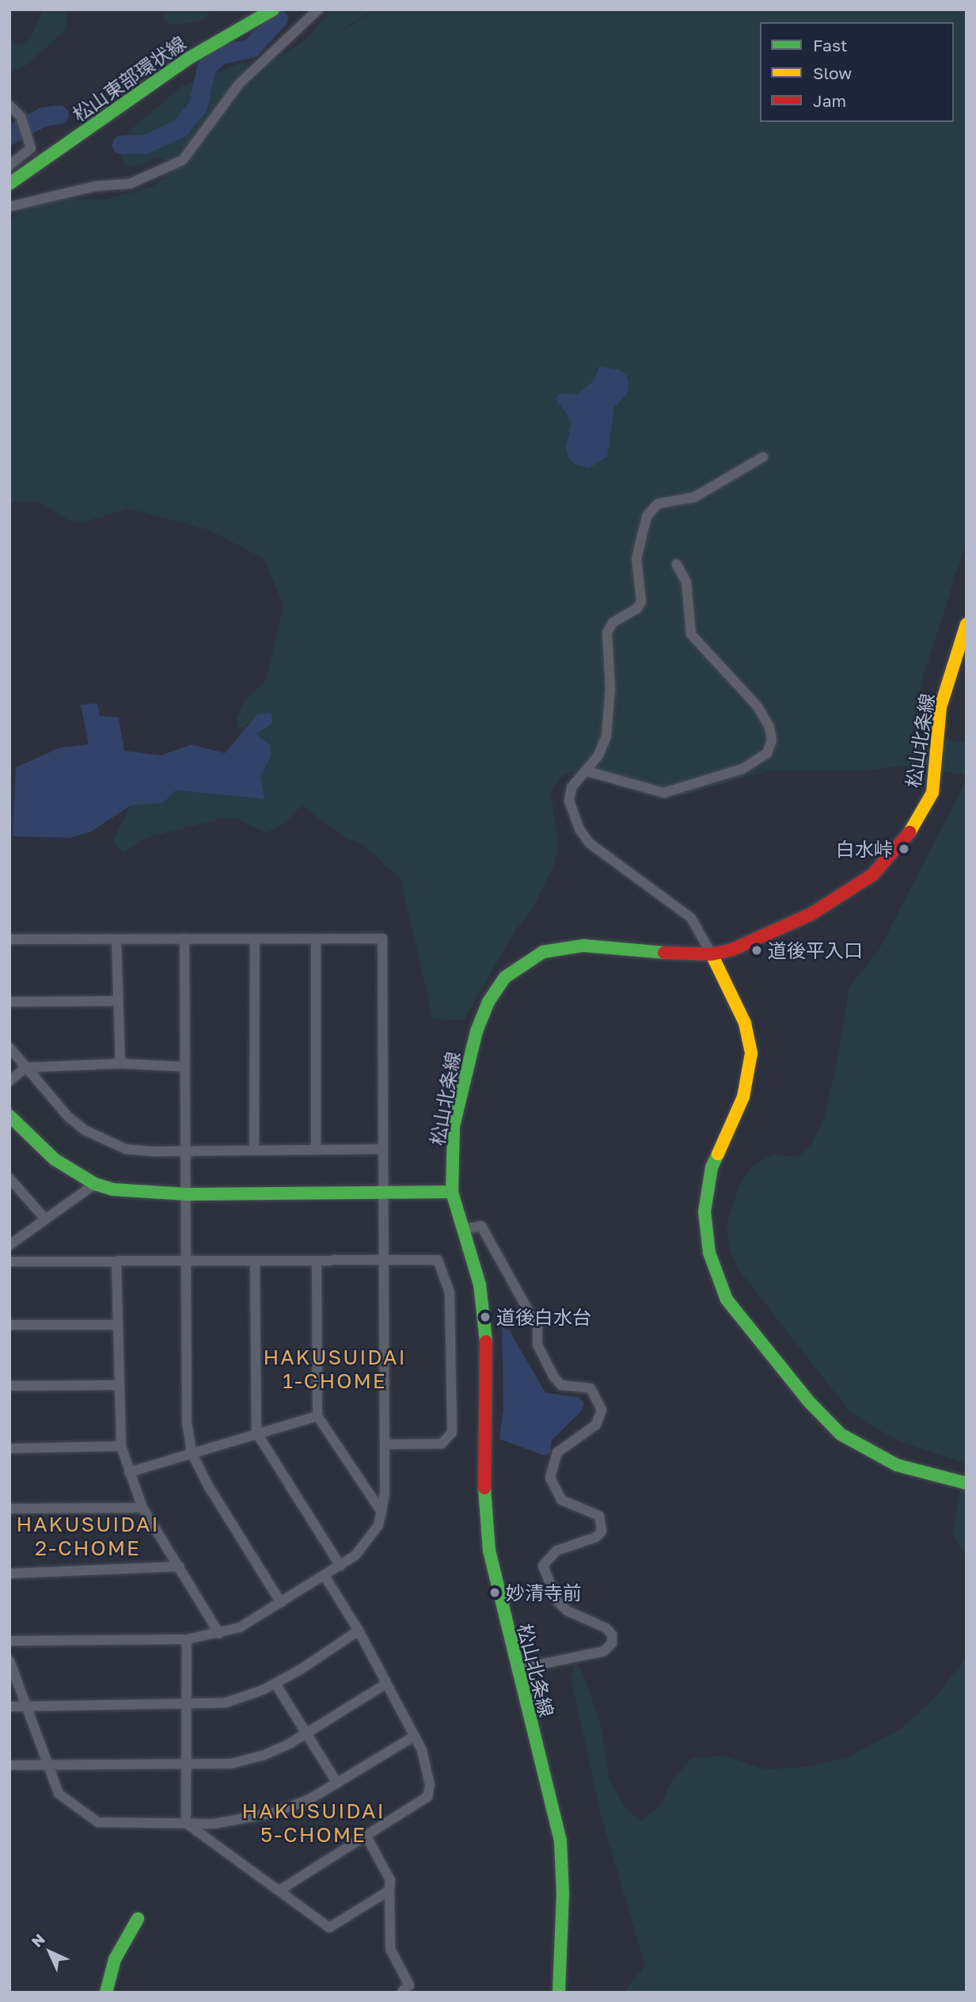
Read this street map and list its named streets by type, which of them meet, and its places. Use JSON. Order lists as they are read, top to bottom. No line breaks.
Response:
{"streets":{"main road":["松山東部環状線","松山北条線"]},"districts":["HAKUSUIDAI 1-CHOME","HAKUSUIDAI 2-CHOME","HAKUSUIDAI 5-CHOME"],"places":["白水峠","道後平入口","道後白水台","妙清寺前"],"legend":["Fast","Slow","Jam"],"north":"top left"}
